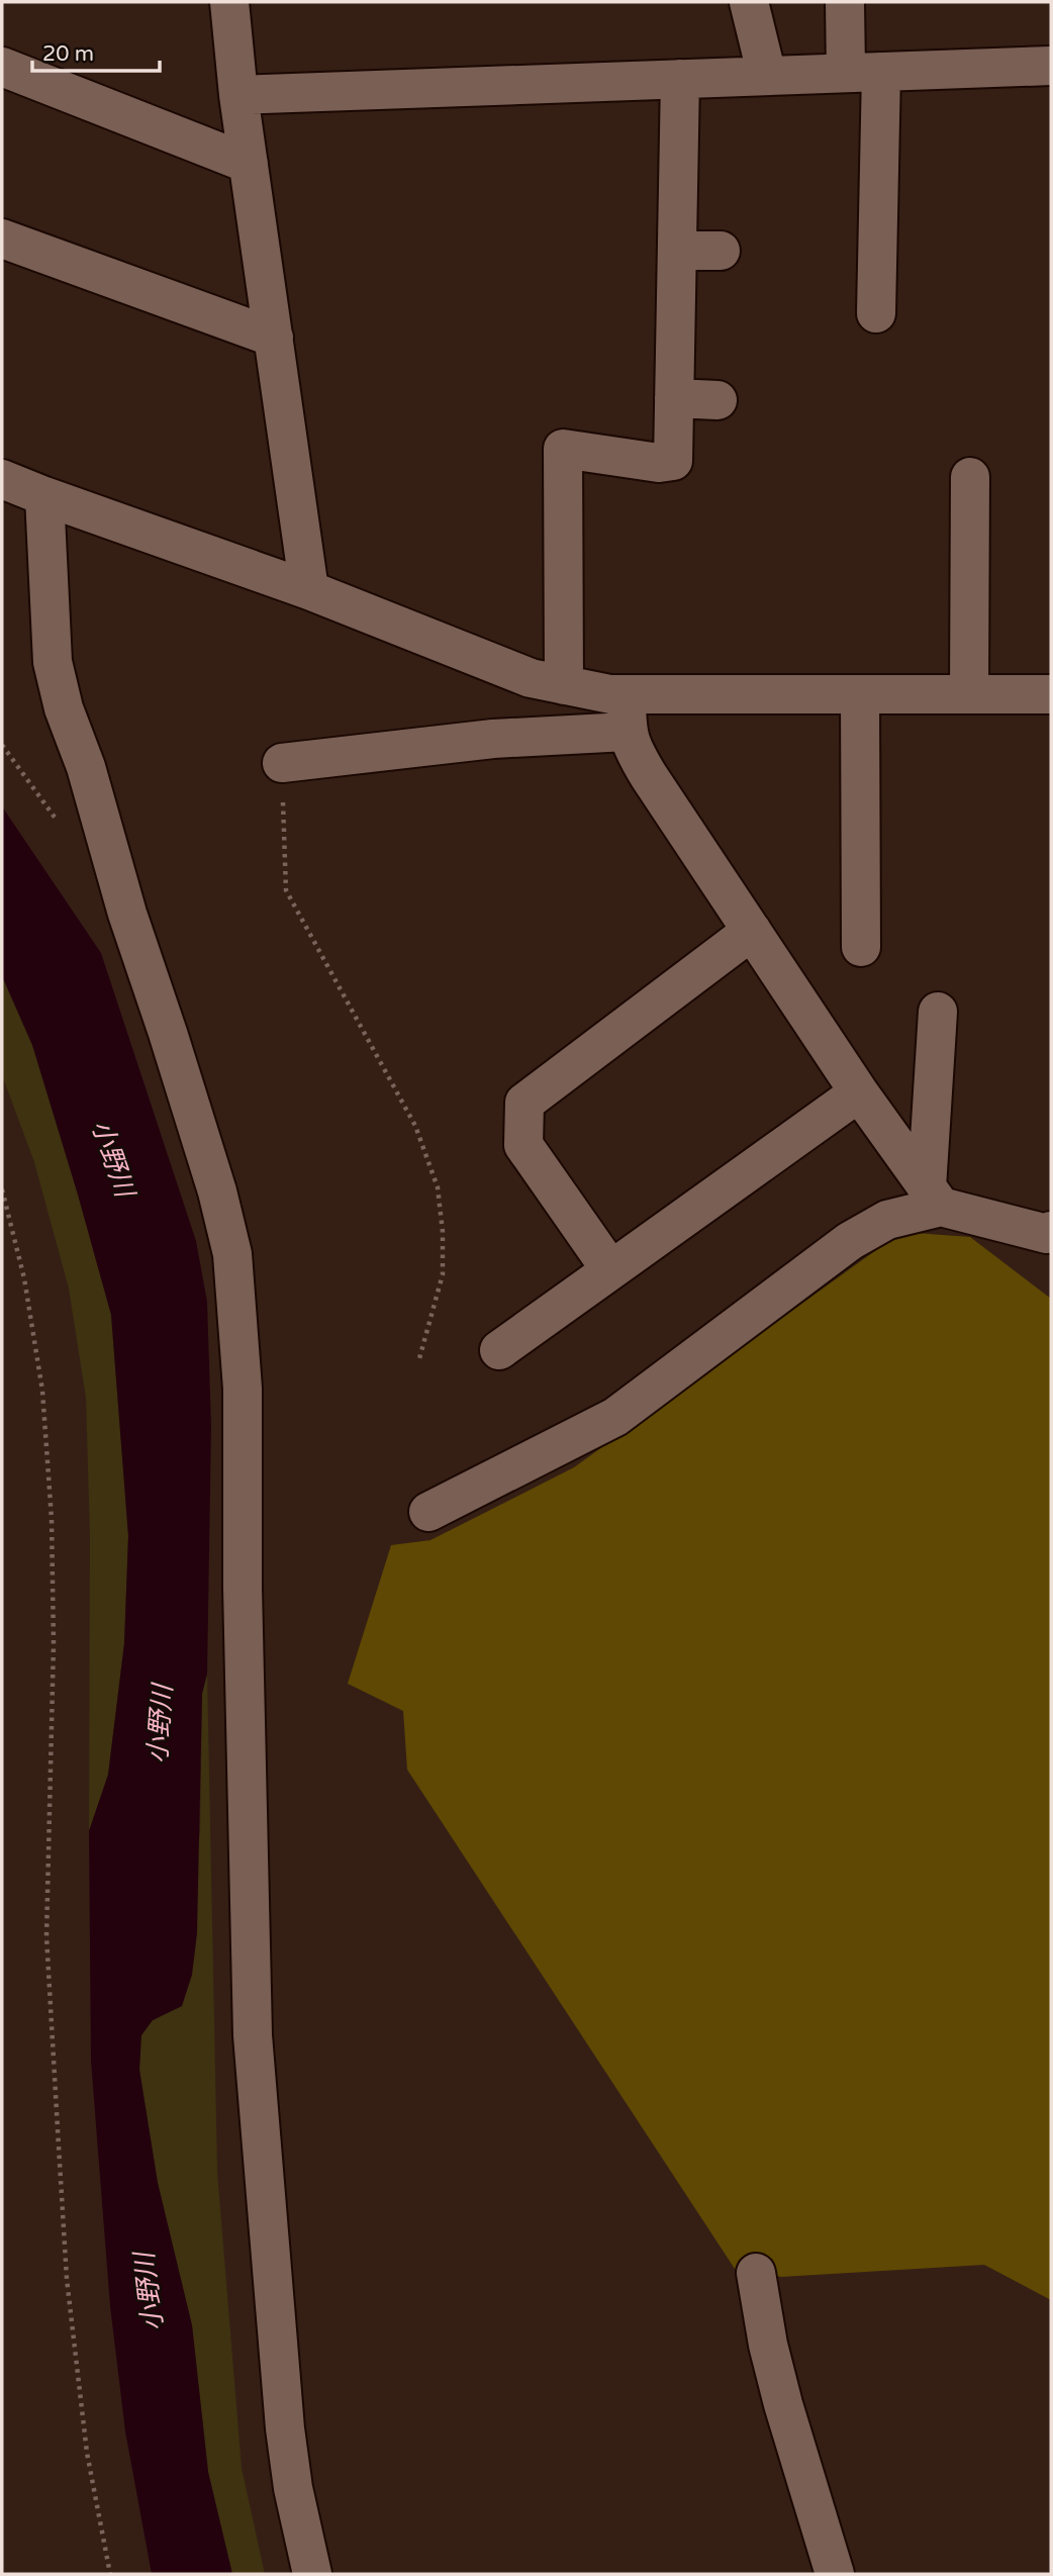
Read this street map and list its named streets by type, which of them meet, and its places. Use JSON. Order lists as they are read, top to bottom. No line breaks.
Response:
{"water":["小野川"],"scale_bar":"20 m"}
